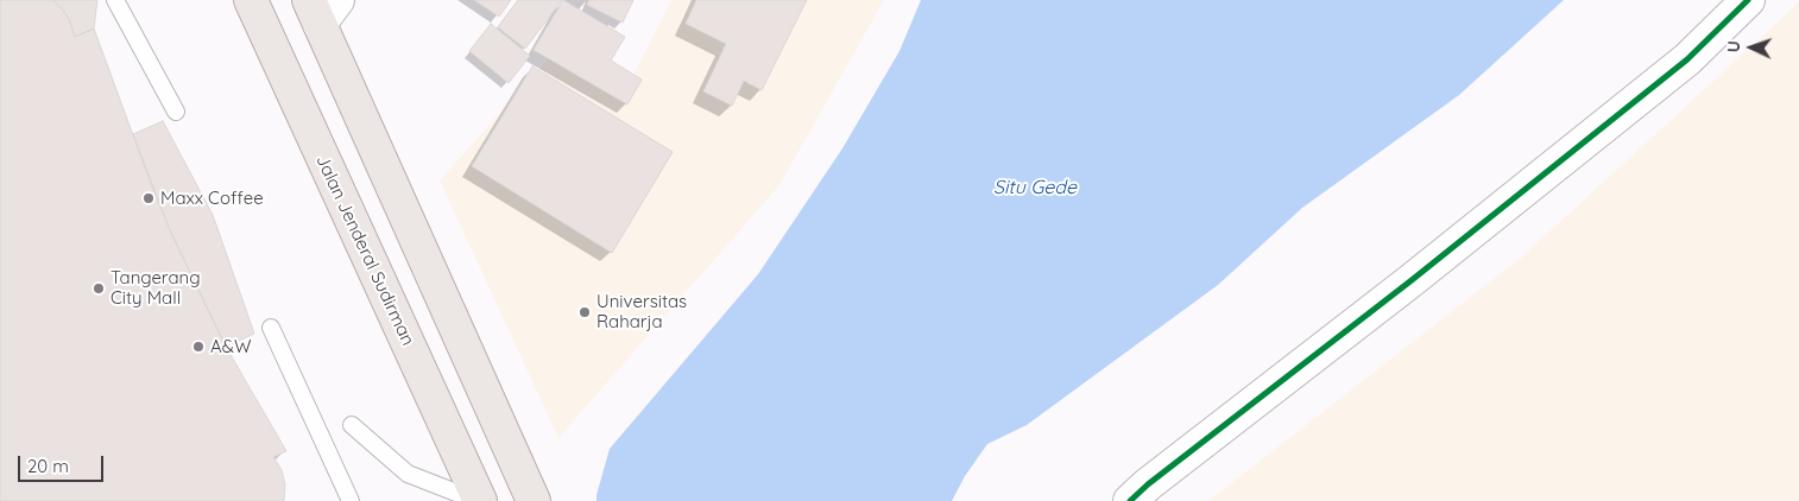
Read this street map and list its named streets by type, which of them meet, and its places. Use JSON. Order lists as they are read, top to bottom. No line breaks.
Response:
{"streets":{"main road":["Jalan Jenderal Sudirman"]},"water":["Situ Gede"],"places":["Maxx Coffee","Tangerang City Mall","Universitas Raharja","A&W"],"scale_bar":"20 m","north":"left"}
